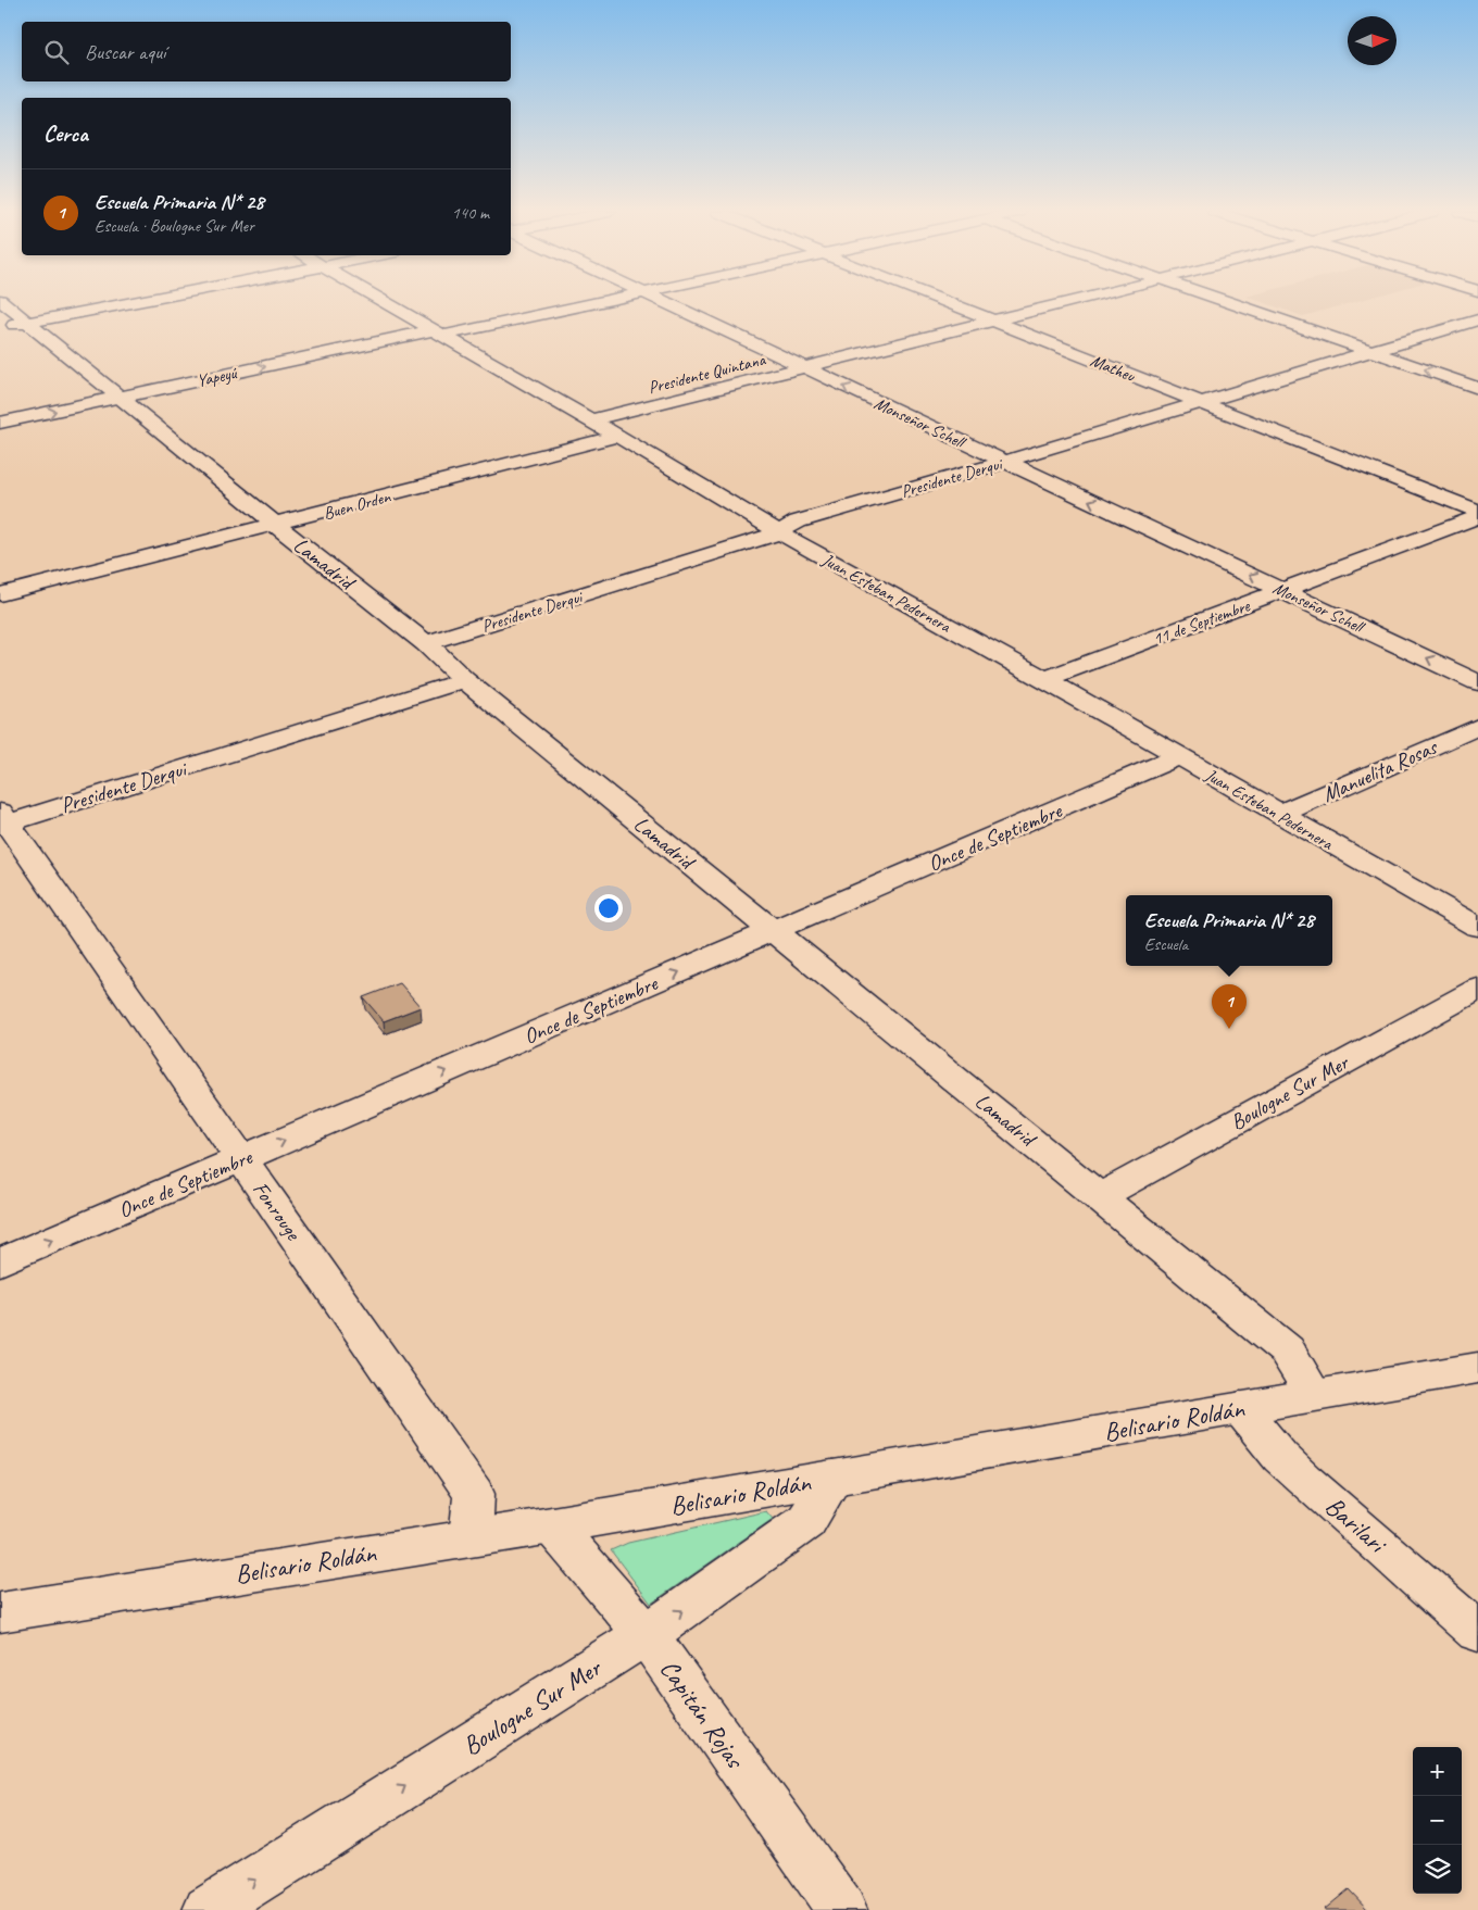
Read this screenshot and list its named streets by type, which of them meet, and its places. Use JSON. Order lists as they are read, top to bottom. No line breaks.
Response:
{"streets":{"street":["Matheu","Presidente Quintana","Yapeyú","Monseñor Schell","Presidente Derqui","Buen Orden","Lamadrid","Juan Esteban Pedernera","11 de Septiembre","Manuelita Rosas","Once de Septiembre","Boulogne Sur Mer","Fonrouge","Belisario Roldán","Barilari","Capitán Rojas"]},"crossings":[["Matheu","Presidente Quintana"],["Matheu","Presidente Derqui"],["Presidente Quintana","Monseñor Schell"],["Presidente Quintana","Juan Esteban Pedernera"],["Yapeyú","Lamadrid"],["Yapeyú","Juan Esteban Pedernera"],["Monseñor Schell","Presidente Derqui"],["Monseñor Schell","11 de Septiembre"],["Presidente Derqui","Lamadrid"],["Presidente Derqui","Juan Esteban Pedernera"],["Presidente Derqui","Fonrouge"],["Buen Orden","Lamadrid"],["Buen Orden","Juan Esteban Pedernera"],["Lamadrid","Once de Septiembre"],["Lamadrid","Boulogne Sur Mer"],["Lamadrid","Belisario Roldán"],["Juan Esteban Pedernera","11 de Septiembre"],["Juan Esteban Pedernera","Manuelita Rosas"],["Juan Esteban Pedernera","Once de Septiembre"],["Once de Septiembre","Fonrouge"],["Boulogne Sur Mer","Belisario Roldán"],["Boulogne Sur Mer","Capitán Rojas"],["Fonrouge","Belisario Roldán"],["Belisario Roldán","Barilari"],["Belisario Roldán","Capitán Rojas"]],"one_way":["Yapeyú","Once de Septiembre","Boulogne Sur Mer"],"north":"right","page":{"search":"Buscar aquí","heading":"Cerca","list":[{"mark":"1","name":"Escuela Primaria N* 28","note":"Escuela · Boulogne Sur Mer","value":"140 m"}],"popup":["Escuela Primaria N* 28","Escuela"],"pins":"1","map_buttons":["+","−"]}}
